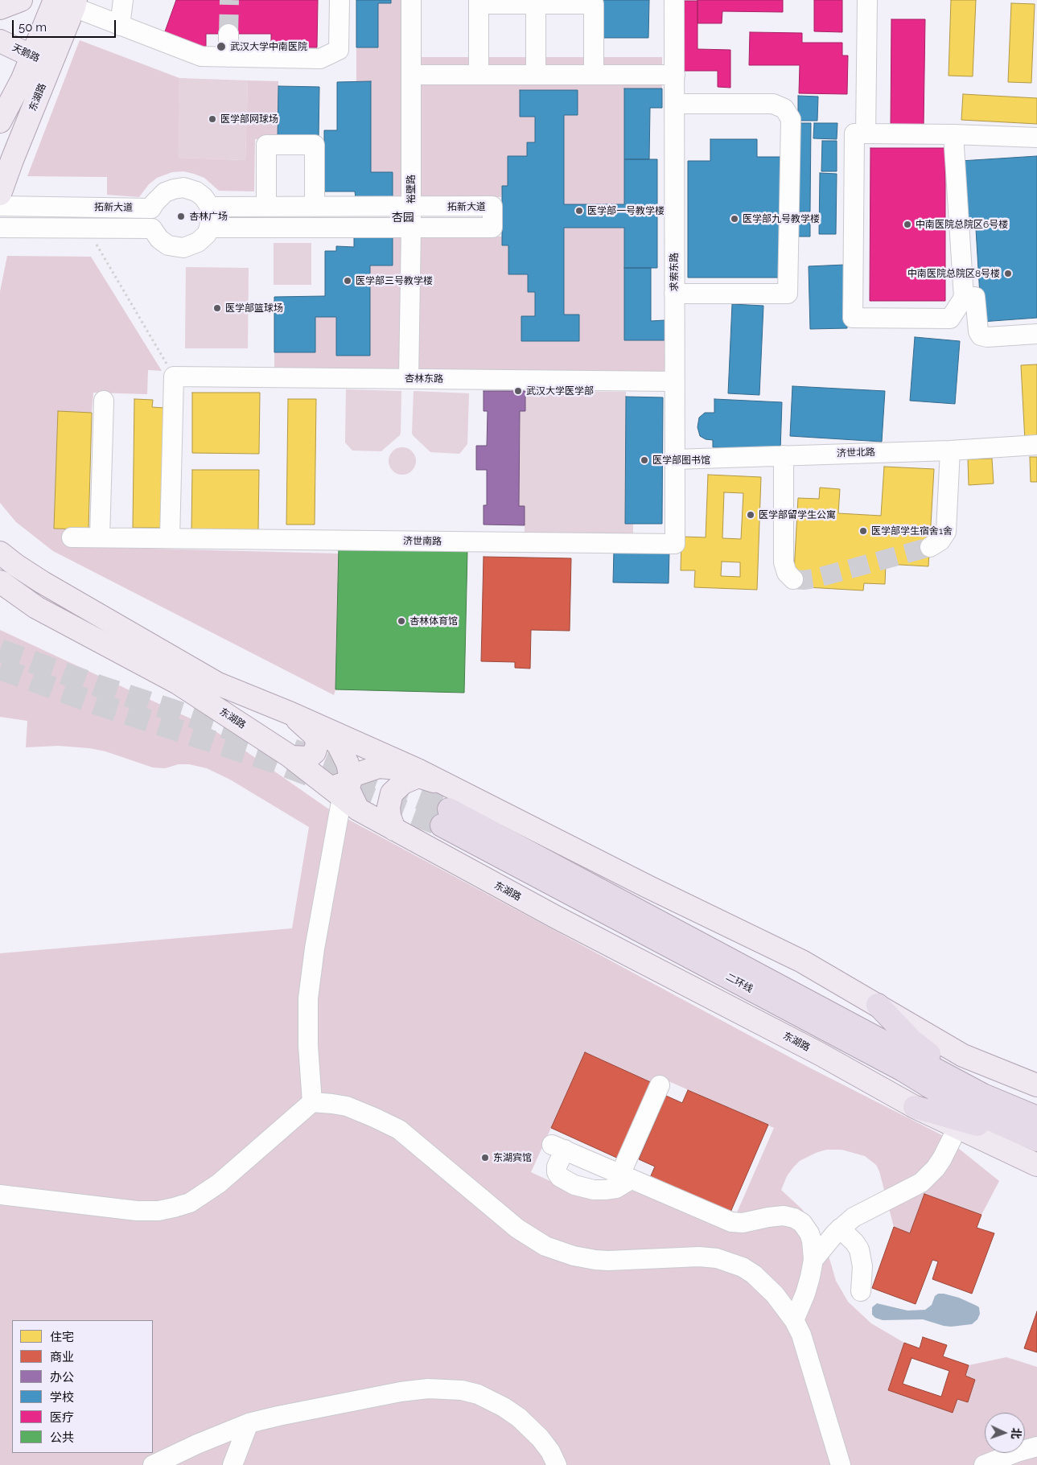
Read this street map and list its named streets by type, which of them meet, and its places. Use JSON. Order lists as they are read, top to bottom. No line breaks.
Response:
{"streets":{"highway":["二环线"],"main road":["天鹅路","东湖路"],"street":["裕壁路","拓新大道","求索东路","杏林东路","济世北路","济世南路"]},"crossings":[["天鹅路","东湖路"],["裕壁路","拓新大道"],["裕壁路","杏林东路"],["求索东路","杏林东路"],["求索东路","济世北路"],["求索东路","济世南路"]],"districts":["杏园"],"places":["武汉大学中南医院","医学部网球场","医学部一号教学楼","杏林广场","医学部九号教学楼","中南医院总院区6号楼","中南医院总院区8号楼","医学部三号教学楼","医学部篮球场","武汉大学医学部","医学部图书馆","医学部留学生公寓","医学部学生宿舍1舍","杏林体育馆","东湖宾馆"],"legend":["住宅","商业","办公","学校","医疗","公共"],"scale_bar":"50 m","north":"right"}
